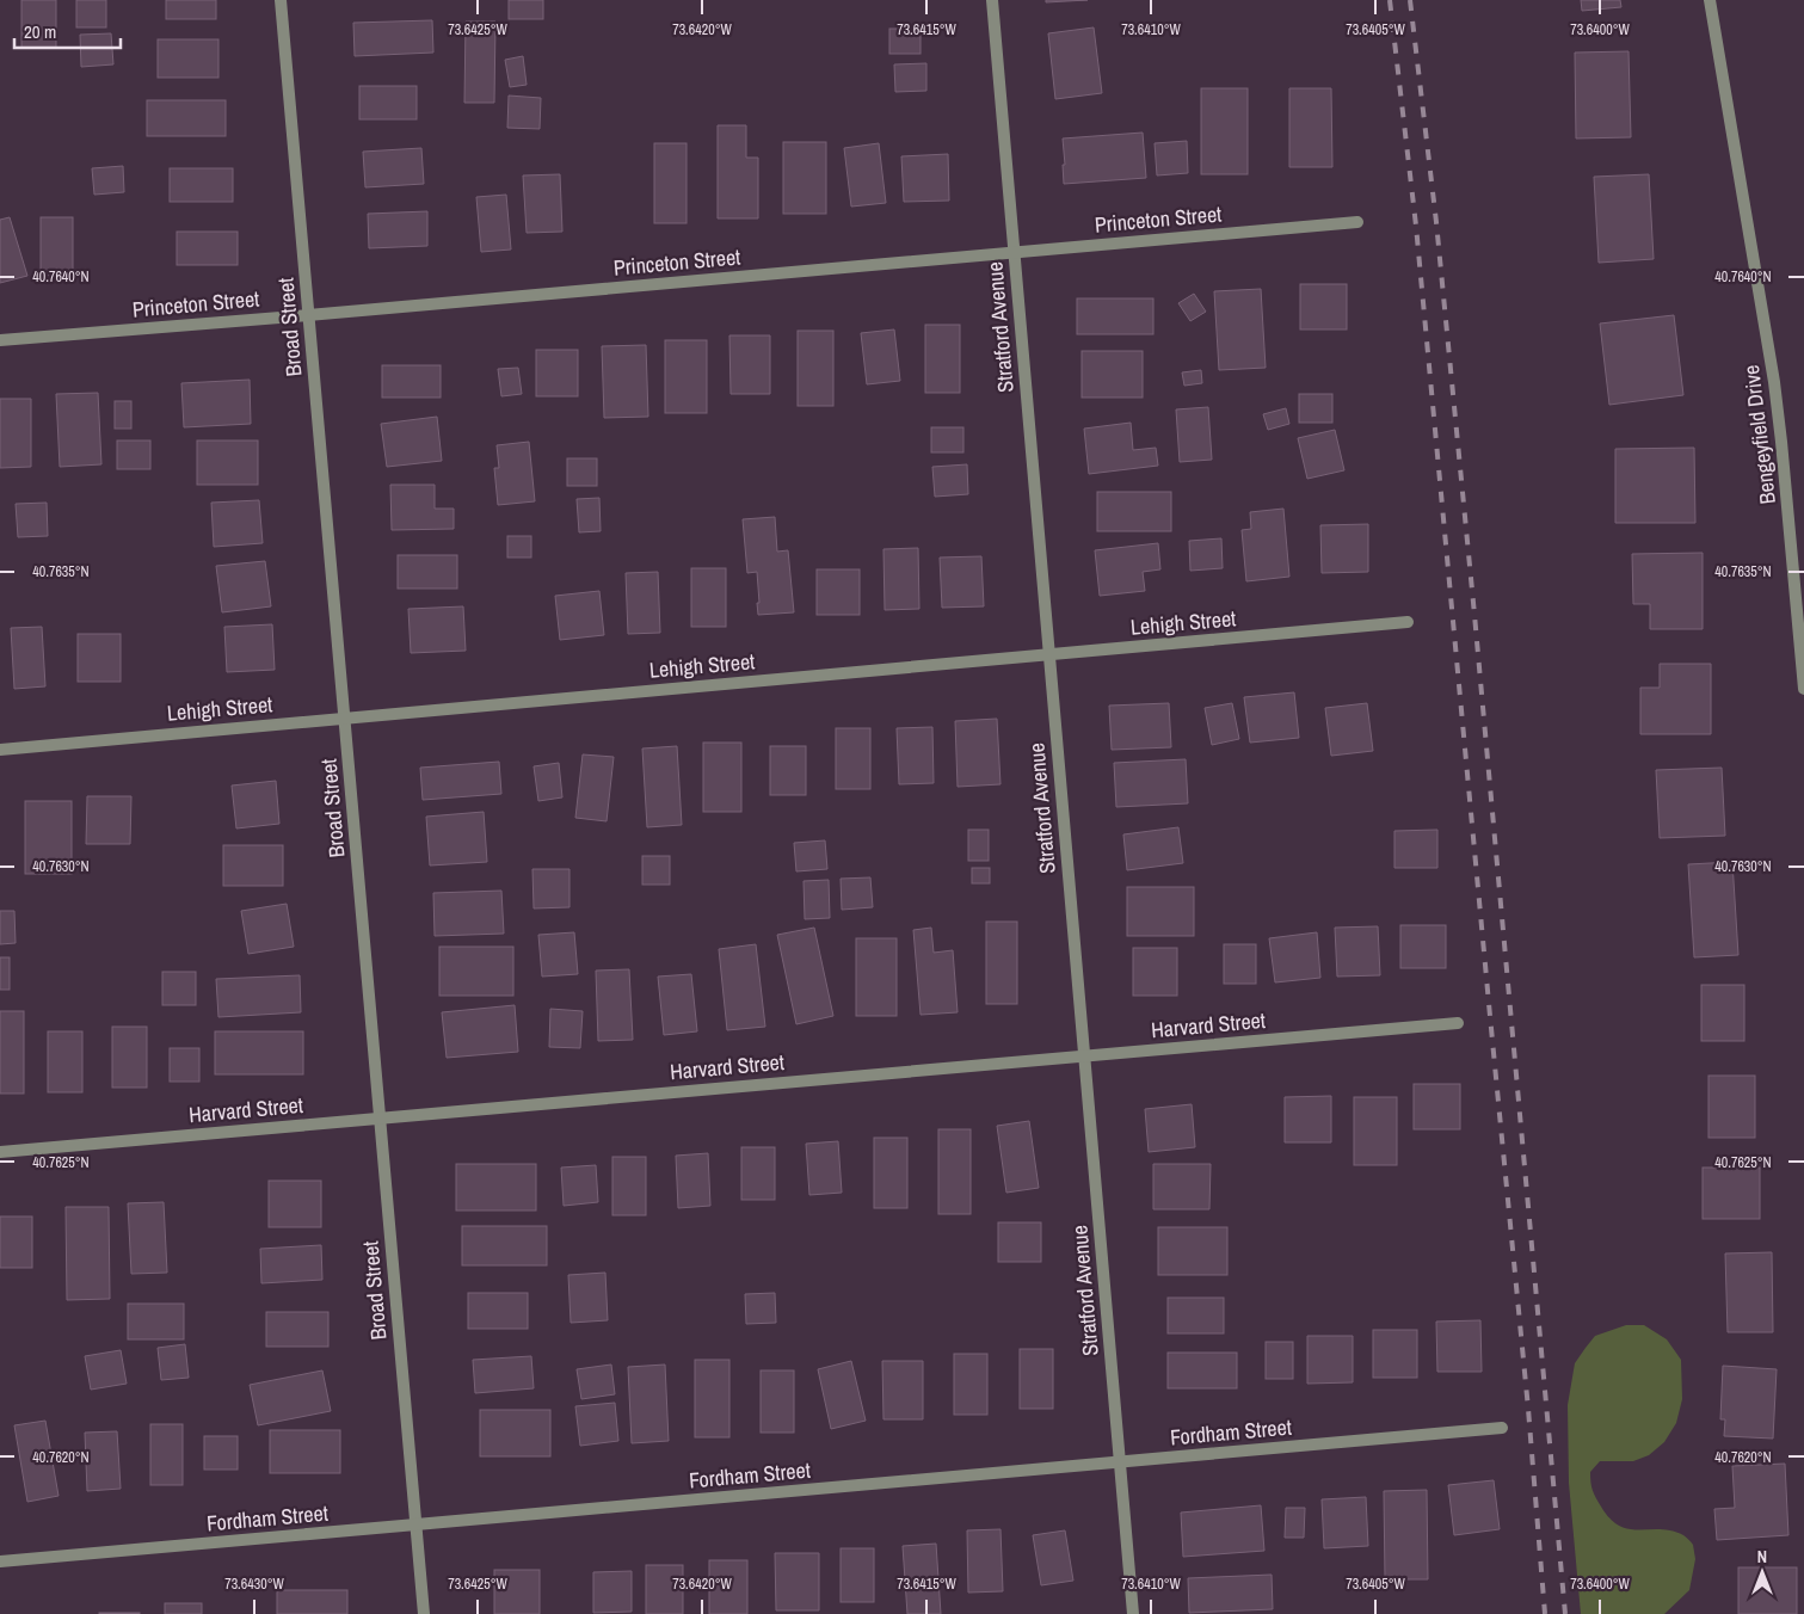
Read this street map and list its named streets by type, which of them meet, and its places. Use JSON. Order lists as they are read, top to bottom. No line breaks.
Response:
{"streets":{"street":["Princeton Street","Broad Street","Stratford Avenue","Bengeyfield Drive","Lehigh Street","Harvard Street","Fordham Street"]},"crossings":[["Princeton Street","Broad Street"],["Princeton Street","Stratford Avenue"],["Broad Street","Lehigh Street"],["Broad Street","Harvard Street"],["Broad Street","Fordham Street"],["Stratford Avenue","Lehigh Street"],["Stratford Avenue","Harvard Street"],["Stratford Avenue","Fordham Street"]],"scale_bar":"20 m","north":"top","coordinates":["73.6425°W","73.6420°W","73.6415°W","73.6410°W","73.6405°W","73.6400°W","40.7640°N","40.7635°N","40.7630°N","40.7625°N","40.7620°N","73.6430°W"]}
